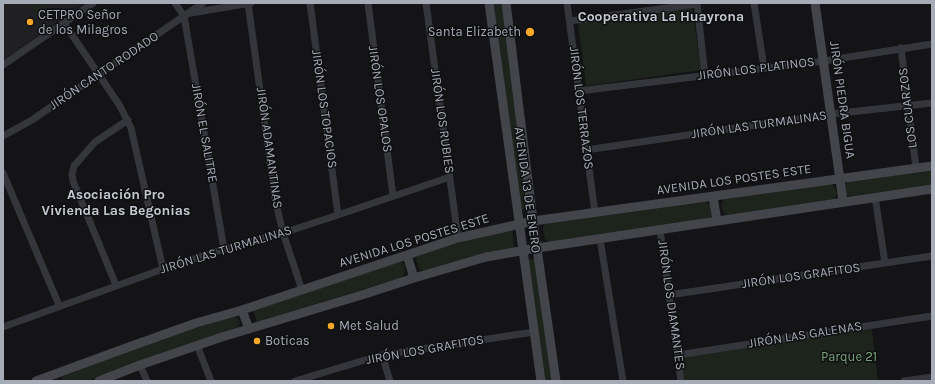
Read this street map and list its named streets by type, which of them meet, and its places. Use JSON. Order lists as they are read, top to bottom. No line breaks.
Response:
{"streets":{"main road":["JIRÓN PIEDRA BIGUA","AVENIDA LOS POSTES ESTE","AVENIDA 13 DE ENERO"],"street":["JIRÓN LOS PLATINOS","JIRÓN CANTO RODADO","JIRÓN LOS OPALOS","JIRÓN LOS TERRAZOS","LOS CUARZOS","JIRÓN LOS TOPACIOS","JIRÓN LOS RUBIES","JIRÓN LAS TURMALINAS","JIRÓN EL SALITRE","JIRÓN ADAMANTINAS","JIRÓN LOS GRAFITOS","JIRÓN LOS DIAMANTES","JIRÓN LAS GALENAS"]},"crossings":[["JIRÓN LOS PLATINOS","JIRÓN PIEDRA BIGUA"],["JIRÓN LOS PLATINOS","JIRÓN LOS TERRAZOS"],["JIRÓN LOS PLATINOS","LOS CUARZOS"],["JIRÓN CANTO RODADO","JIRÓN EL SALITRE"],["JIRÓN LOS OPALOS","JIRÓN LAS TURMALINAS"],["JIRÓN PIEDRA BIGUA","JIRÓN LAS TURMALINAS"],["JIRÓN PIEDRA BIGUA","AVENIDA LOS POSTES ESTE"],["JIRÓN LOS TERRAZOS","JIRÓN LAS TURMALINAS"],["JIRÓN LOS TERRAZOS","AVENIDA LOS POSTES ESTE"],["LOS CUARZOS","JIRÓN LAS TURMALINAS"],["LOS CUARZOS","AVENIDA LOS POSTES ESTE"],["JIRÓN LOS TOPACIOS","JIRÓN LAS TURMALINAS"],["JIRÓN LOS RUBIES","JIRÓN LAS TURMALINAS"],["JIRÓN LOS RUBIES","AVENIDA LOS POSTES ESTE"],["JIRÓN LAS TURMALINAS","JIRÓN EL SALITRE"],["JIRÓN LAS TURMALINAS","JIRÓN ADAMANTINAS"],["JIRÓN ADAMANTINAS","AVENIDA LOS POSTES ESTE"],["AVENIDA LOS POSTES ESTE","AVENIDA 13 DE ENERO"],["AVENIDA 13 DE ENERO","JIRÓN LOS GRAFITOS"],["JIRÓN LOS GRAFITOS","JIRÓN LOS DIAMANTES"],["JIRÓN LOS DIAMANTES","JIRÓN LAS GALENAS"]],"districts":["Cooperativa La Huayrona","Asociación Pro Vivienda Las Begonias"],"parks":["Parque 21"],"places":["CETPRO Señor de los Milagros","Santa Elizabeth","Met Salud","Boticas"]}
